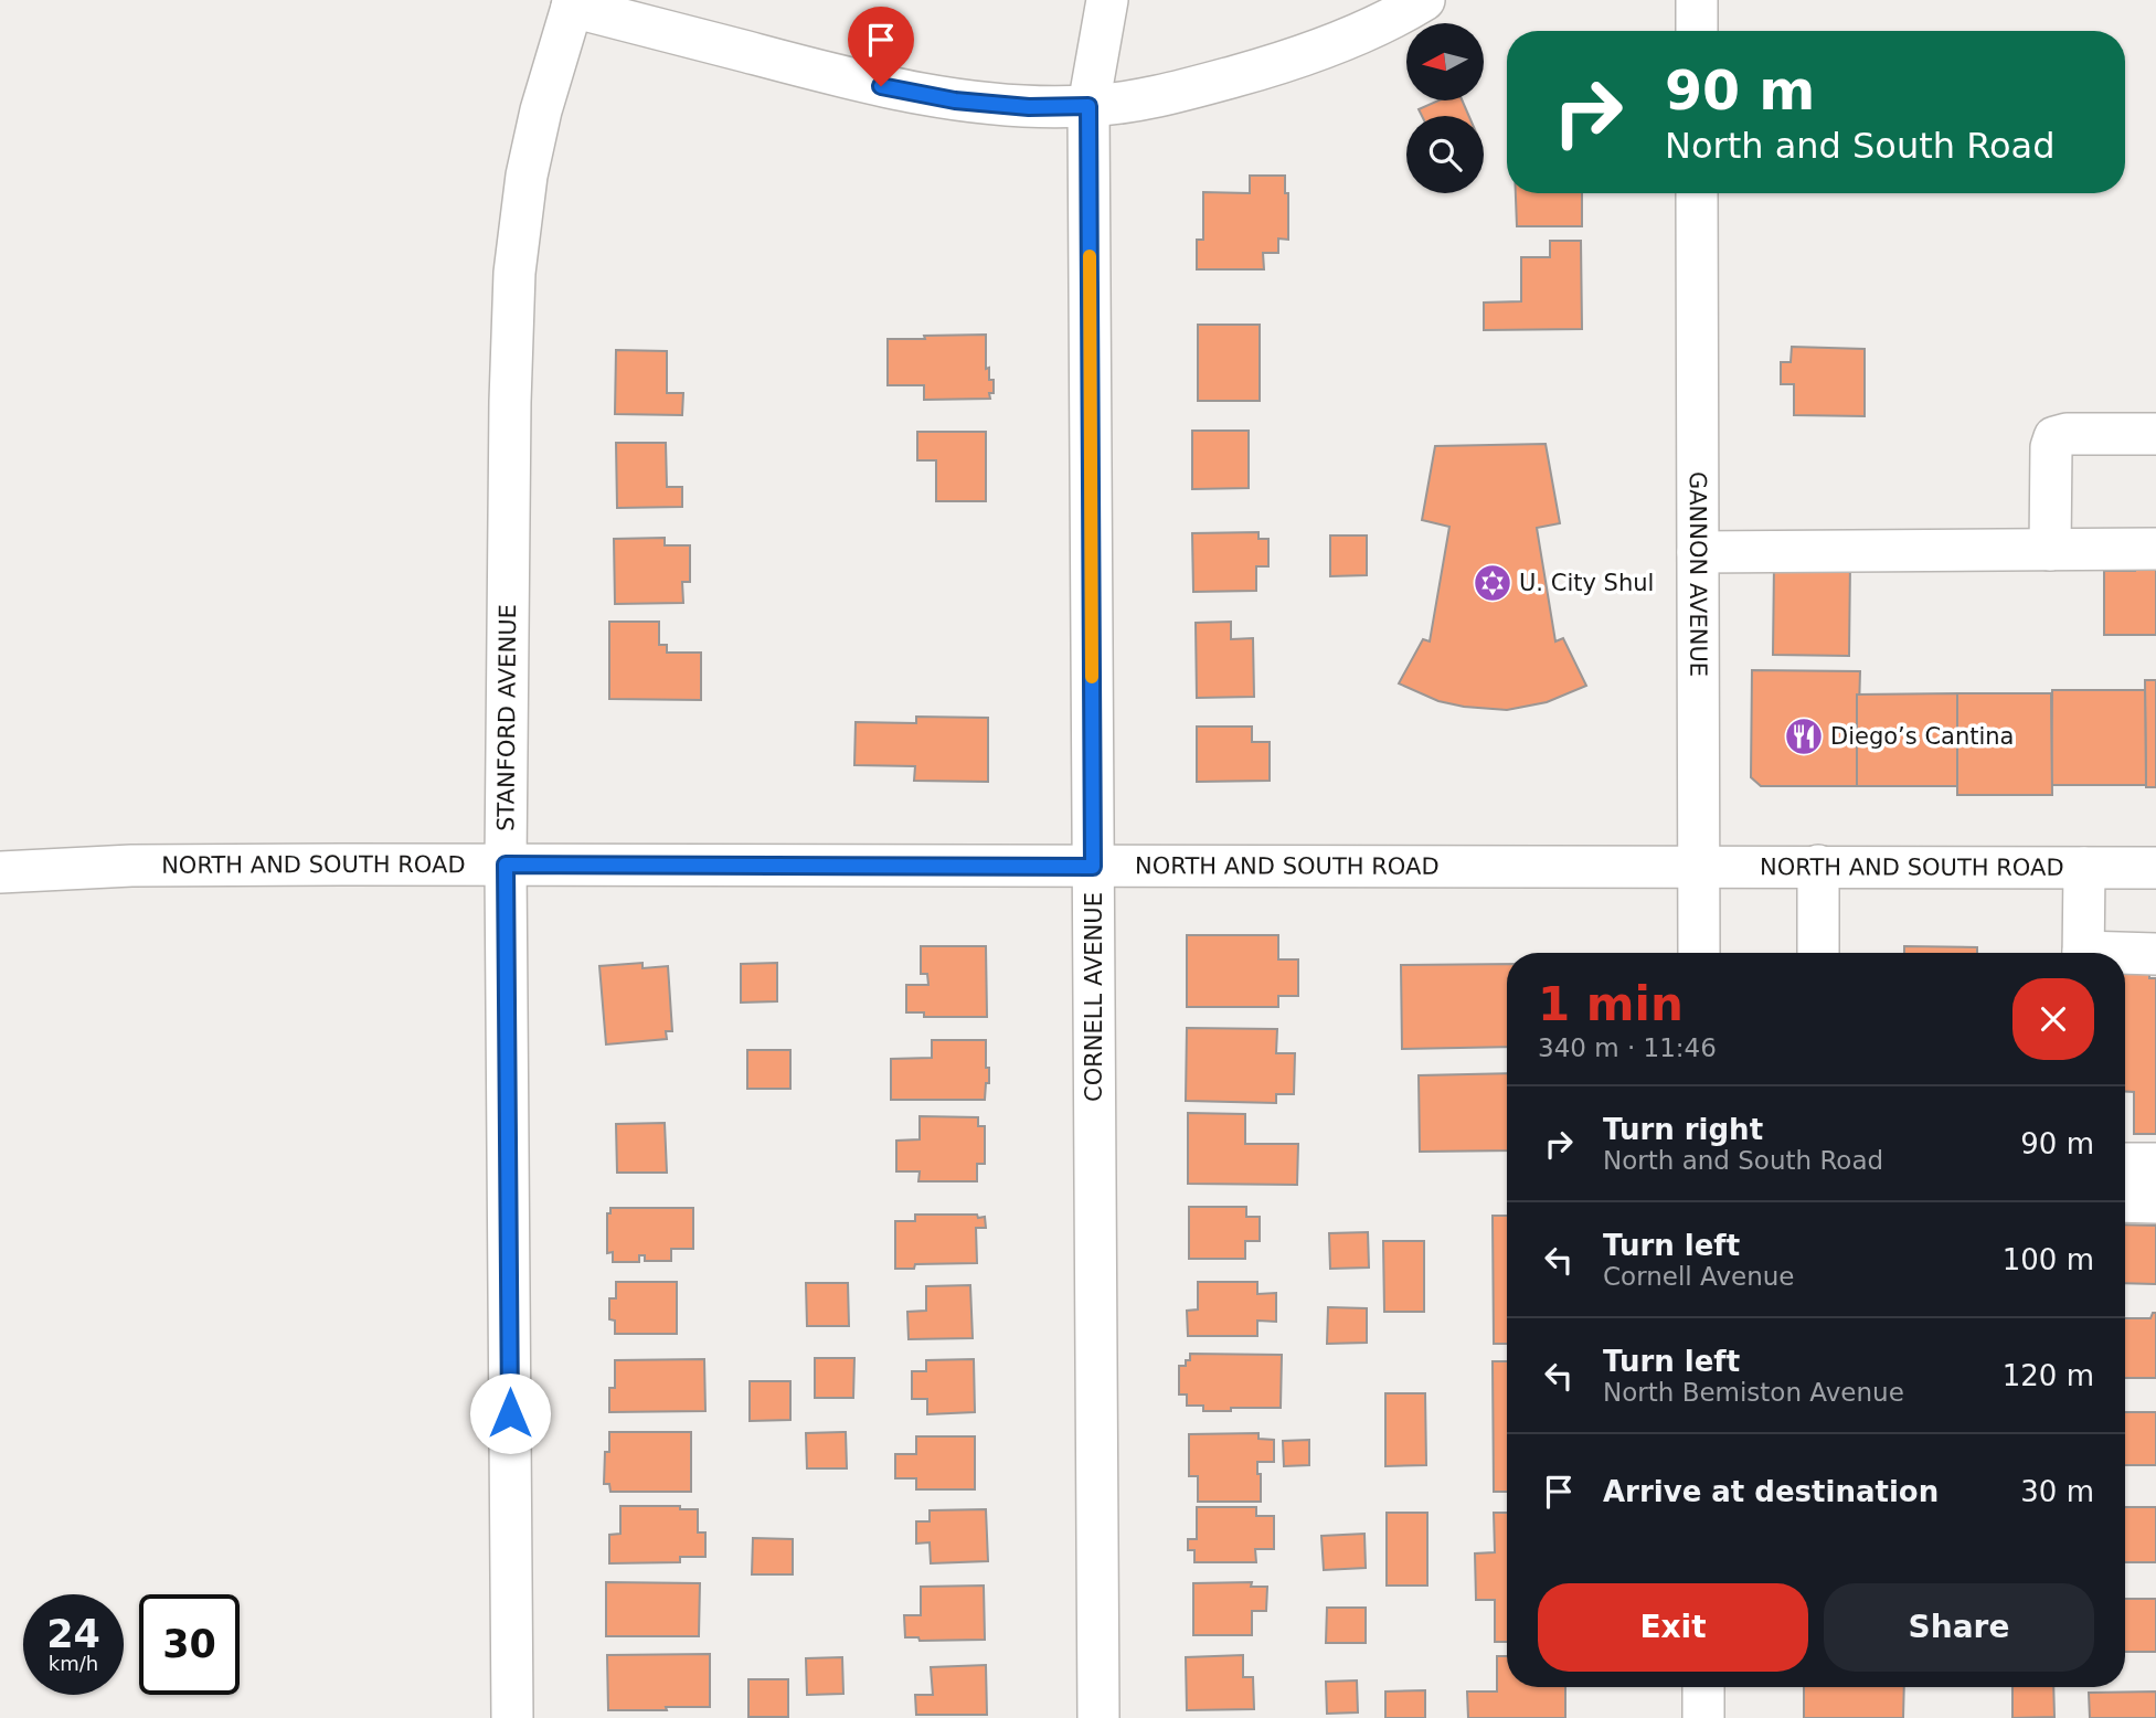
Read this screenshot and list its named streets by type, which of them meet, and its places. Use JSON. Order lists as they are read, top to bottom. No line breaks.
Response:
{"streets":{"street":["GANNON AVENUE","STANFORD AVENUE","NORTH AND SOUTH ROAD","CORNELL AVENUE"]},"crossings":[["GANNON AVENUE","NORTH AND SOUTH ROAD"],["STANFORD AVENUE","NORTH AND SOUTH ROAD"],["NORTH AND SOUTH ROAD","CORNELL AVENUE"]],"places":{"synagogue":["U. City Shul"],"restaurant":["Diego’s Cantina"]},"north":"left","page":{"turn":["90 m","North and South Road"],"heading":["1 min","340 m · 11:46"],"list":[{"name":"Turn right","note":"North and South Road","value":"90 m"},{"name":"Turn left","note":"Cornell Avenue","value":"100 m"},{"name":"Turn left","note":"North Bemiston Avenue","value":"120 m"},{"name":"Arrive at destination","value":"30 m"}],"buttons":["Exit","Share"],"speed":"24 km/h","limit":"30"}}
